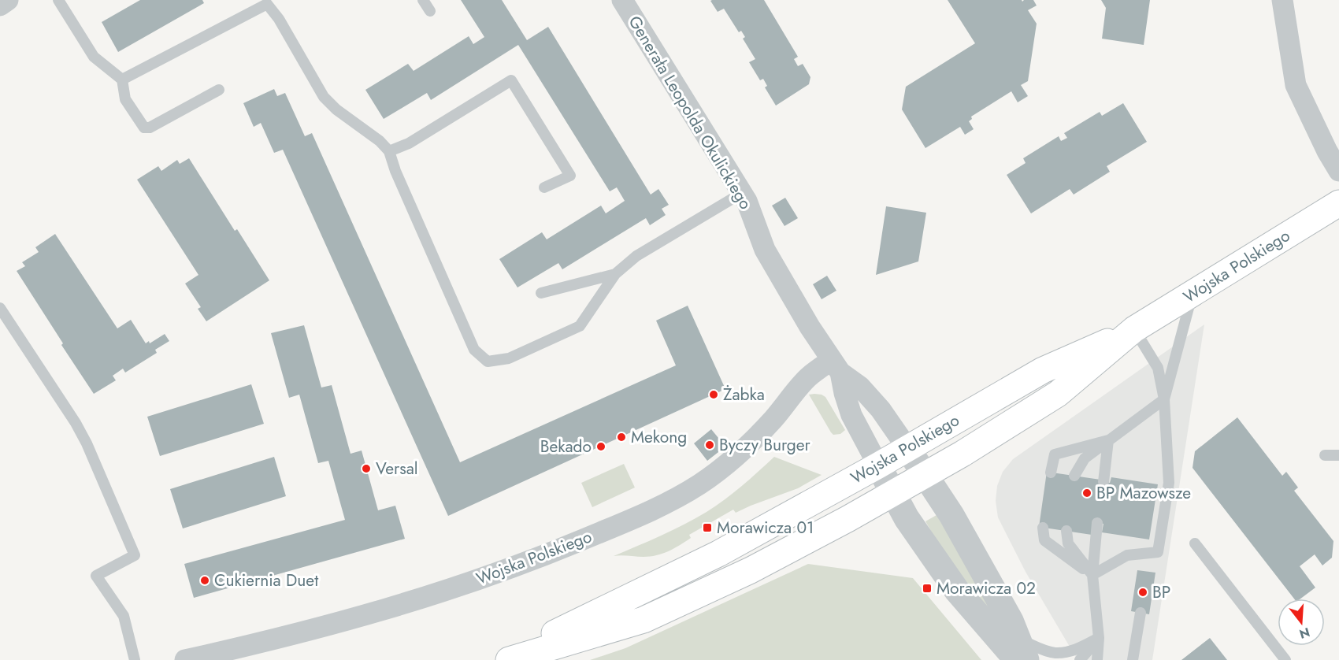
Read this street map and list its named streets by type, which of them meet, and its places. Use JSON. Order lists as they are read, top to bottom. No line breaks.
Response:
{"streets":{"main road":["Wojska Polskiego"],"street":["Generała Leopolda Okulickiego"]},"crossings":[["Generała Leopolda Okulickiego","Wojska Polskiego"]],"places":{"other":["Żabka","Mekong","Byczy Burger","Bekado","Versal","BP Mazowsze","Cukiernia Duet","BP"],"transit":["Morawicza 01","Morawicza 02"]},"north":"bottom"}
